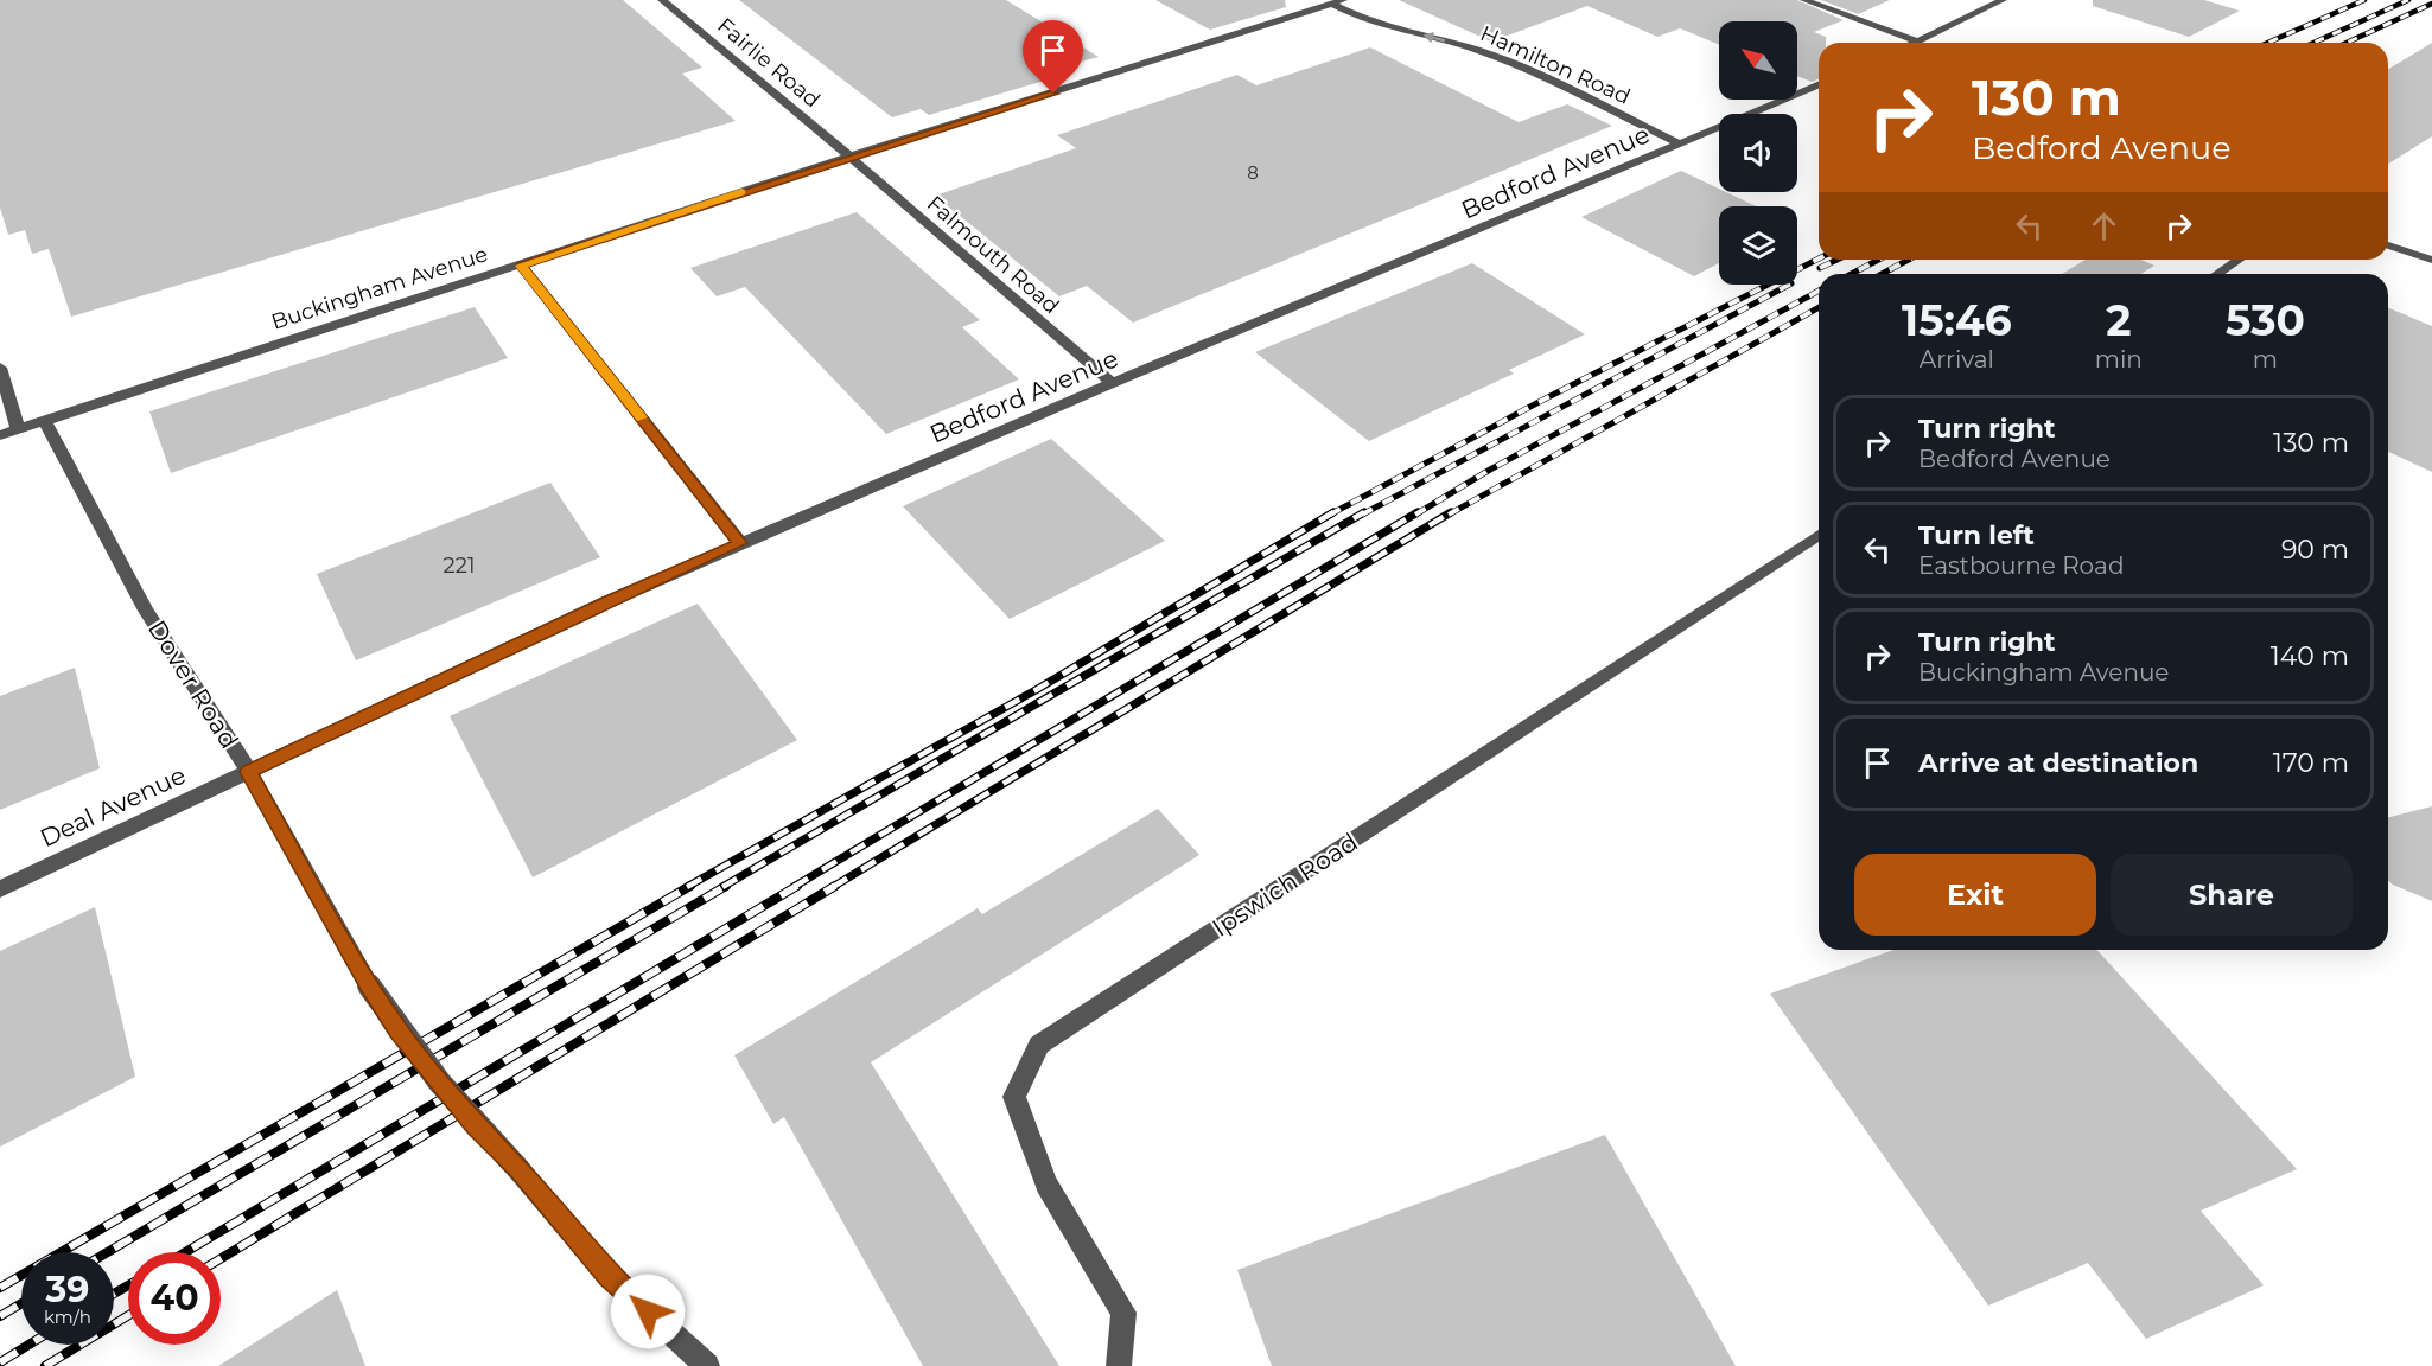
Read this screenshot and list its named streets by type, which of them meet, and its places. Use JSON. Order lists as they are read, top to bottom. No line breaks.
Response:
{"streets":{"street":["Fairlie Road","Hamilton Road","Bedford Avenue","Falmouth Road","Buckingham Avenue","Dover Road","Deal Avenue","Ipswich Road"]},"crossings":[["Fairlie Road","Falmouth Road"],["Fairlie Road","Buckingham Avenue"],["Hamilton Road","Bedford Avenue"],["Hamilton Road","Buckingham Avenue"],["Bedford Avenue","Falmouth Road"],["Bedford Avenue","Dover Road"],["Bedford Avenue","Deal Avenue"],["Falmouth Road","Buckingham Avenue"],["Buckingham Avenue","Dover Road"],["Dover Road","Deal Avenue"]],"one_way":["Hamilton Road"],"house_numbers":["8","221"],"north":"top left","page":{"turn":["130 m","Bedford Avenue"],"eta":["15:46","Arrival","2","min","530","m"],"list":[{"name":"Turn right","note":"Bedford Avenue","value":"130 m"},{"name":"Turn left","note":"Eastbourne Road","value":"90 m"},{"name":"Turn right","note":"Buckingham Avenue","value":"140 m"},{"name":"Arrive at destination","value":"170 m"}],"buttons":["Exit","Share"],"speed":"39 km/h","limit":"40"}}
